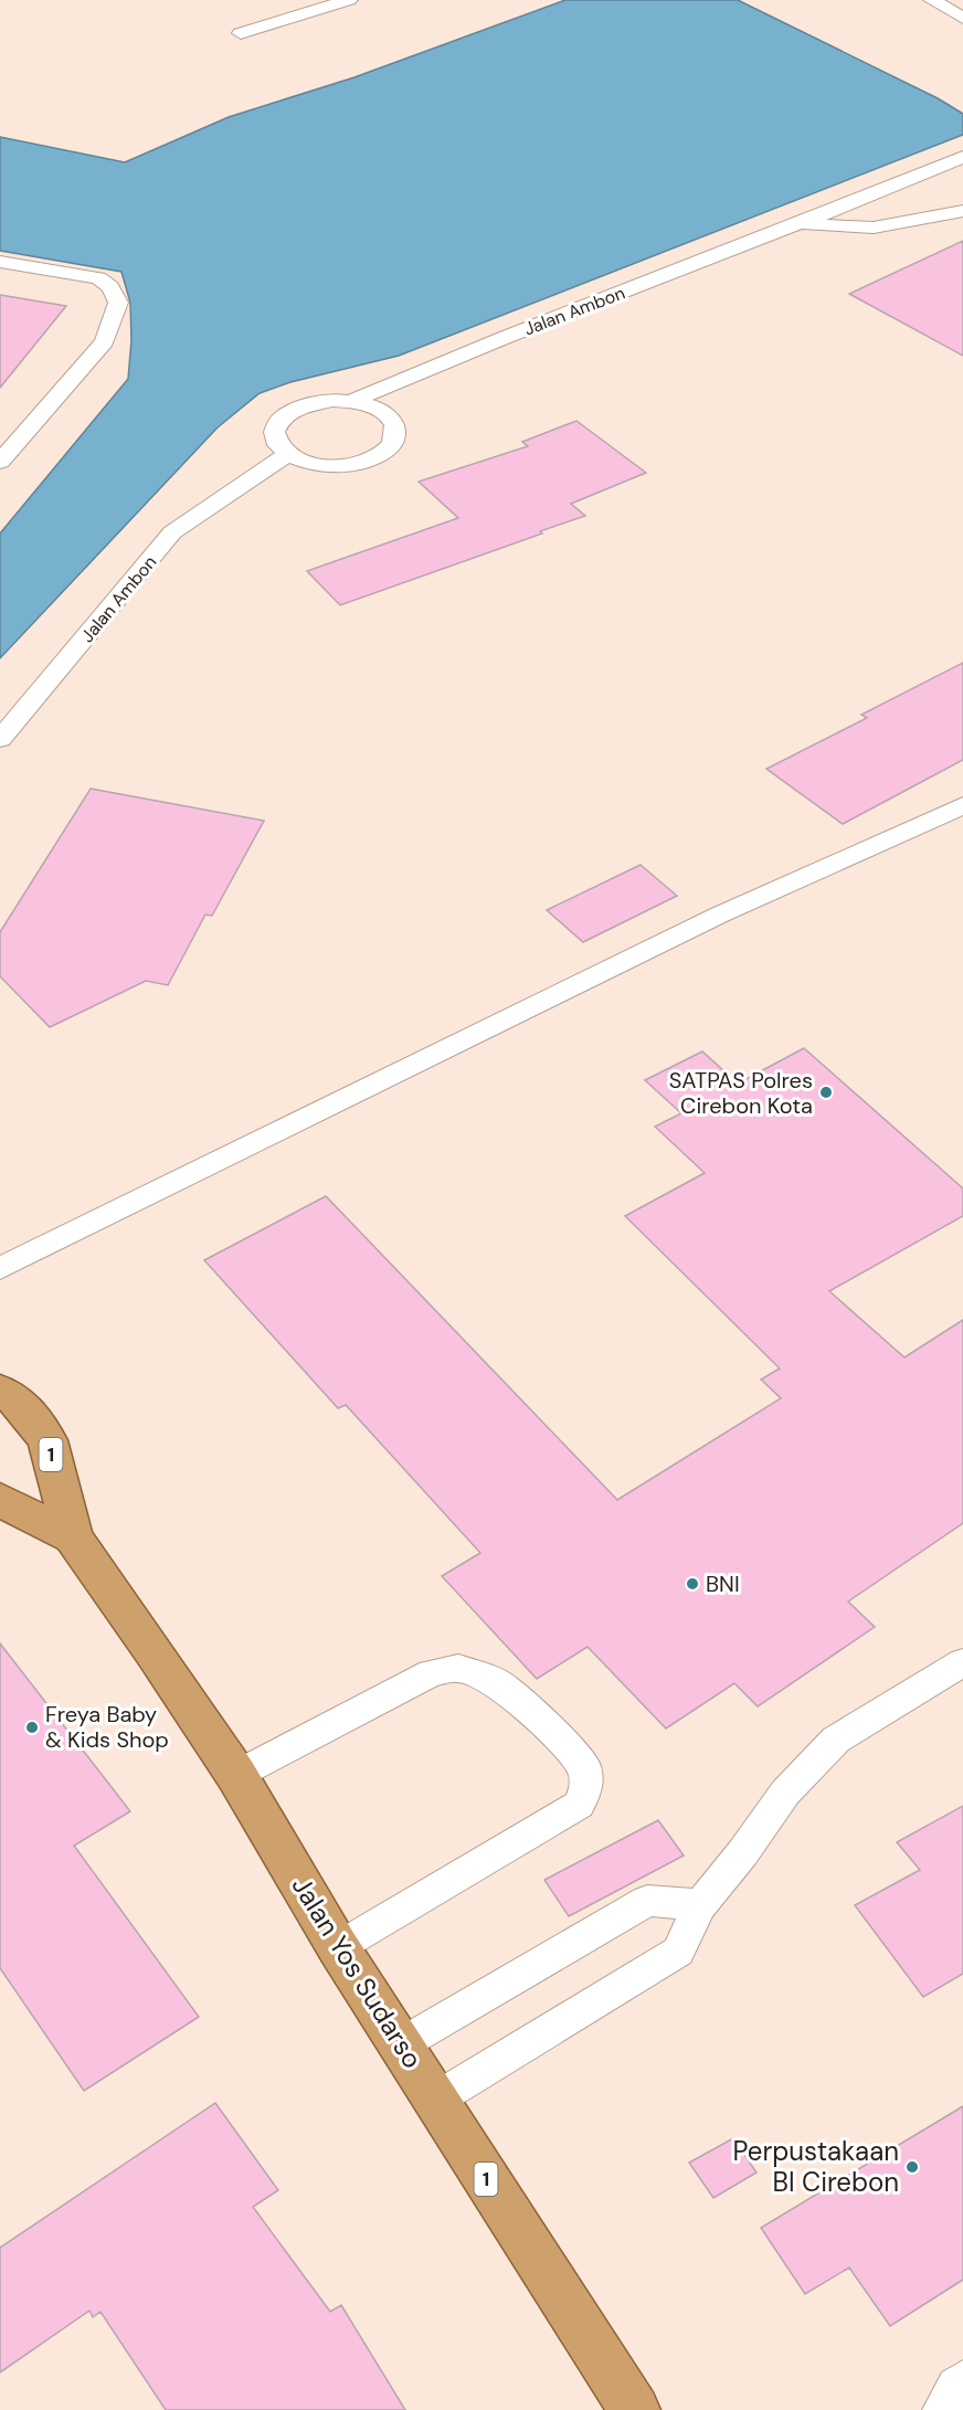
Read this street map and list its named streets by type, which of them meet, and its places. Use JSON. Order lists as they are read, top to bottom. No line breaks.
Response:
{"streets":{"highway":["1","Jalan Yos Sudarso"],"lane":["Jalan Ambon"]},"places":["SATPAS Polres Cirebon Kota","BNI","Freya Baby & Kids Shop","Perpustakaan BI Cirebon"]}
